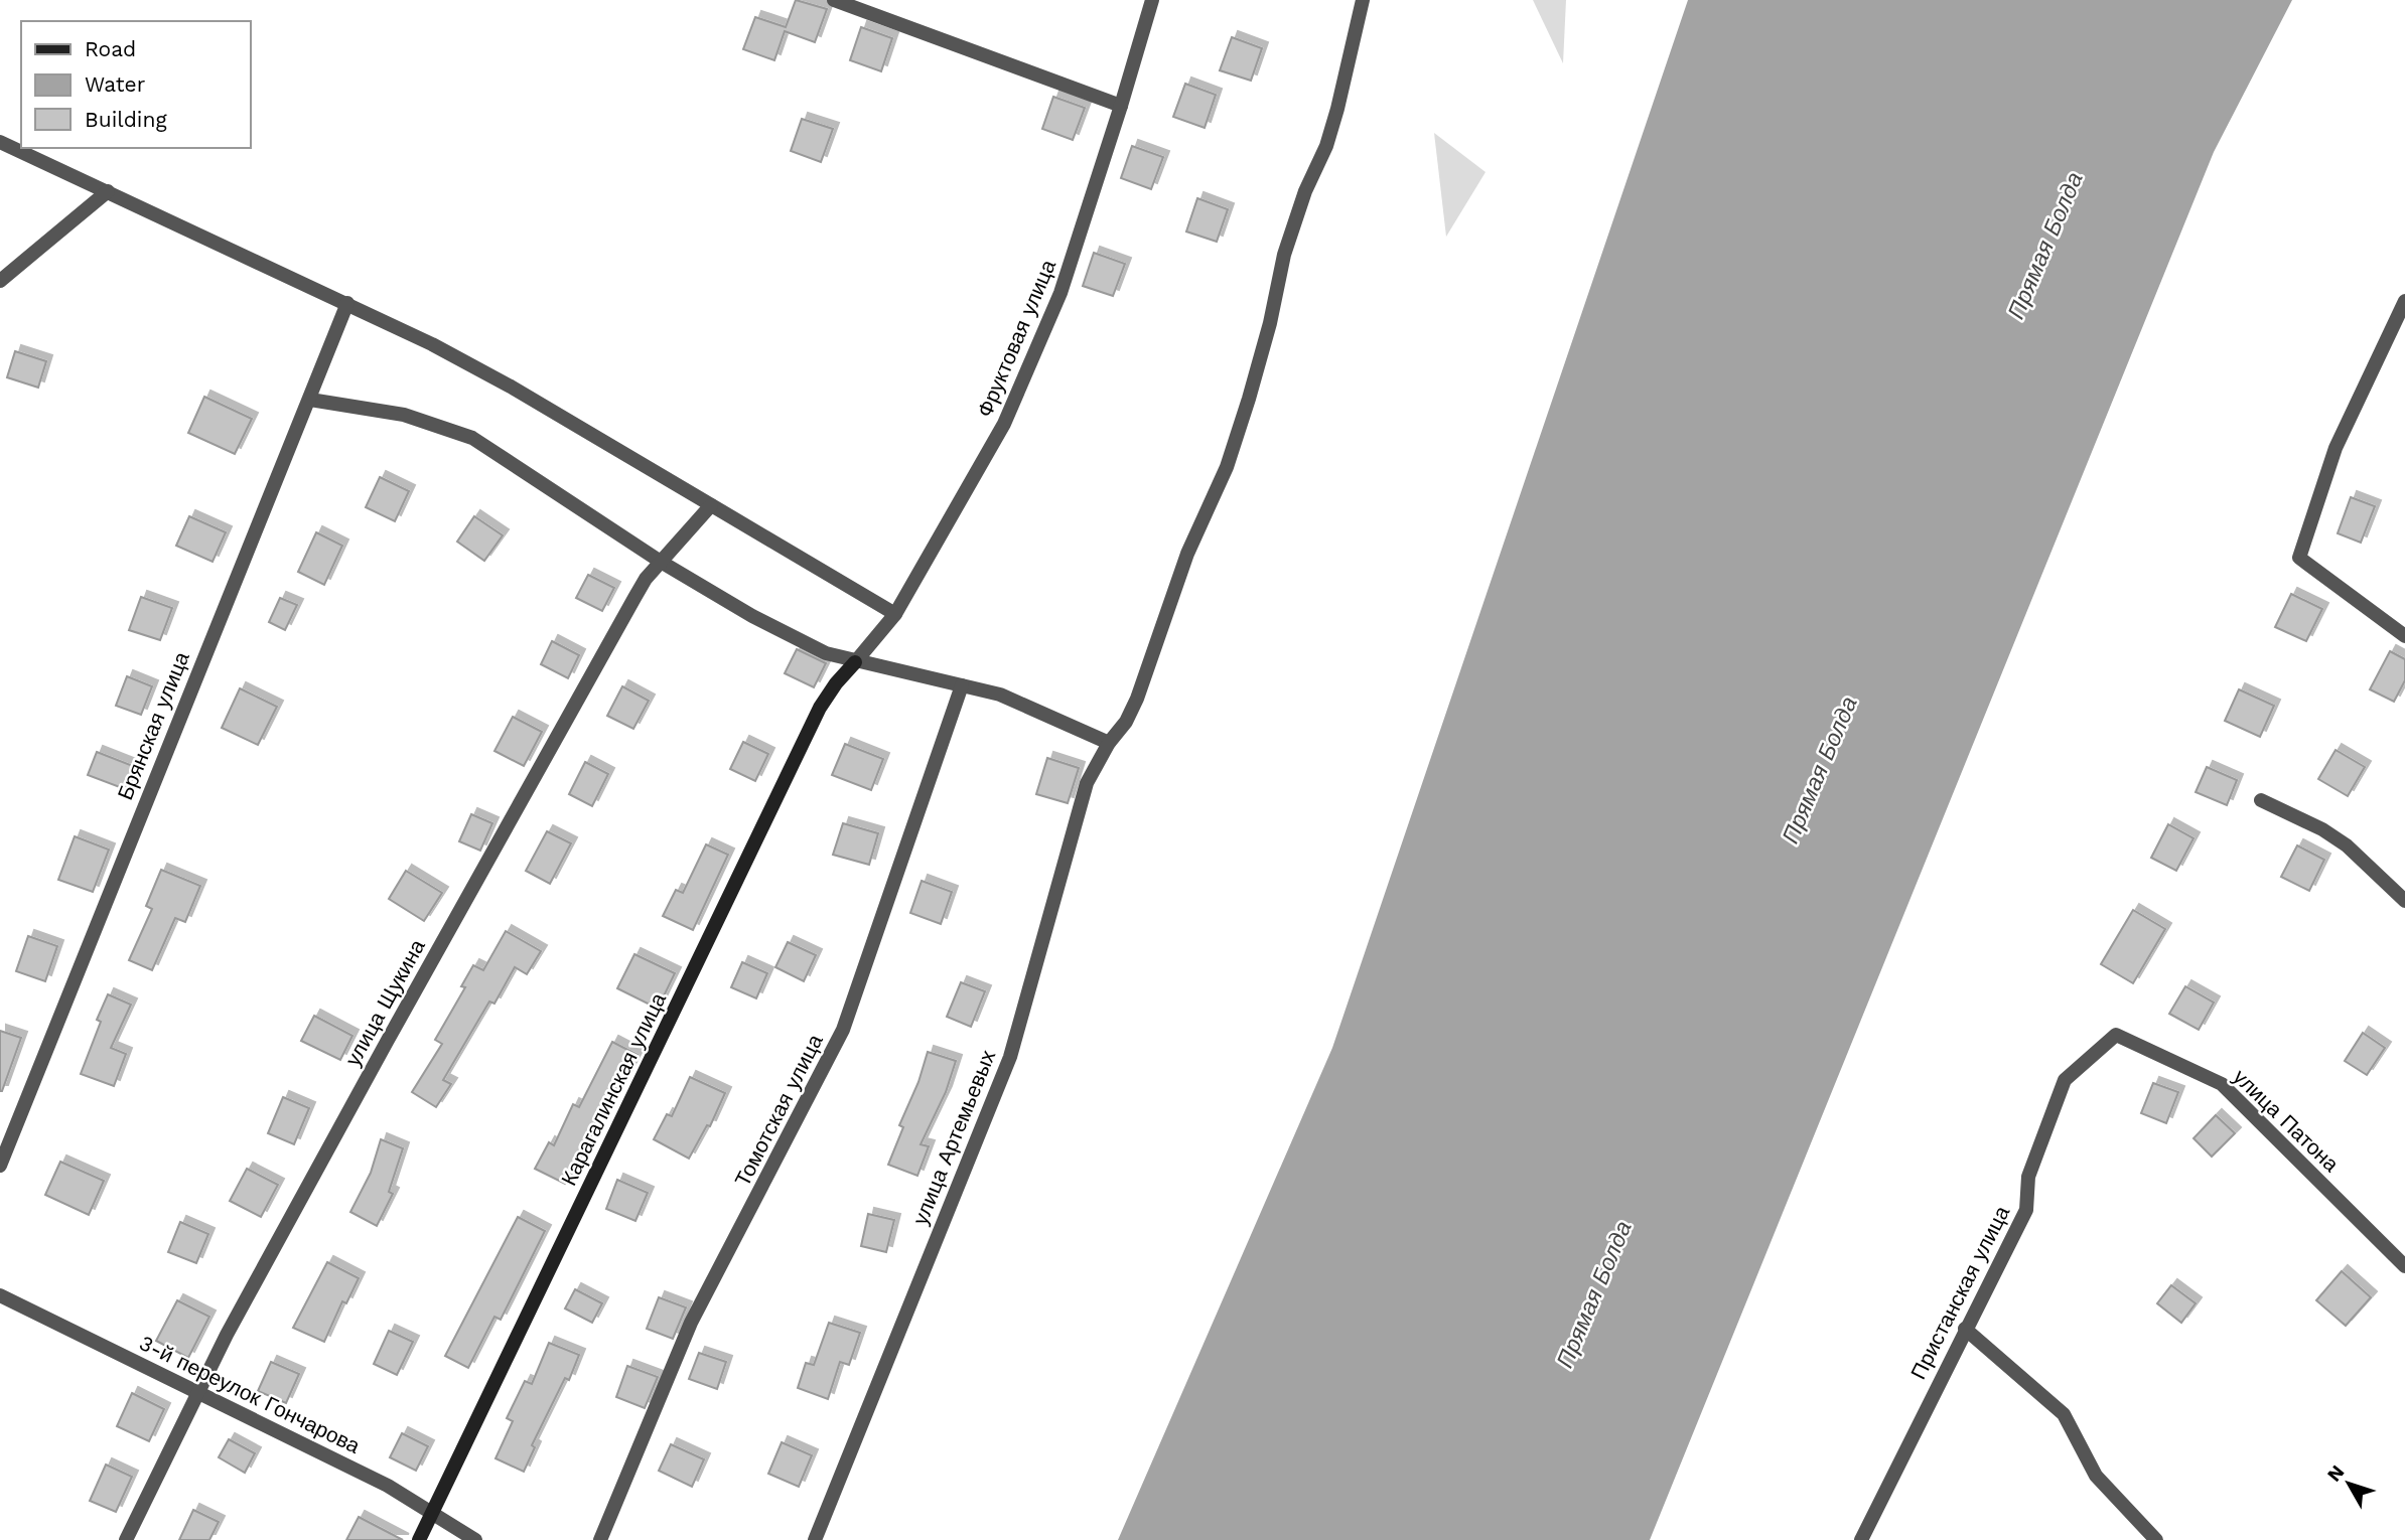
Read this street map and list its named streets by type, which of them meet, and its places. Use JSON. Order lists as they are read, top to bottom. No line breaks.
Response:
{"streets":{"street":["Фруктовая улица","Брянская улица","улица Щукина","Карагалинская улица","Томотская улица","улица Патона","улица Артемьевых","Пристанская улица","3-й переулок Гончарова"]},"crossings":[["Фруктовая улица","Карагалинская улица"],["улица Щукина","3-й переулок Гончарова"],["Карагалинская улица","3-й переулок Гончарова"],["улица Патона","Пристанская улица"]],"water":["Прямая Болда"],"legend":["Road","Water","Building"],"north":"top left"}
